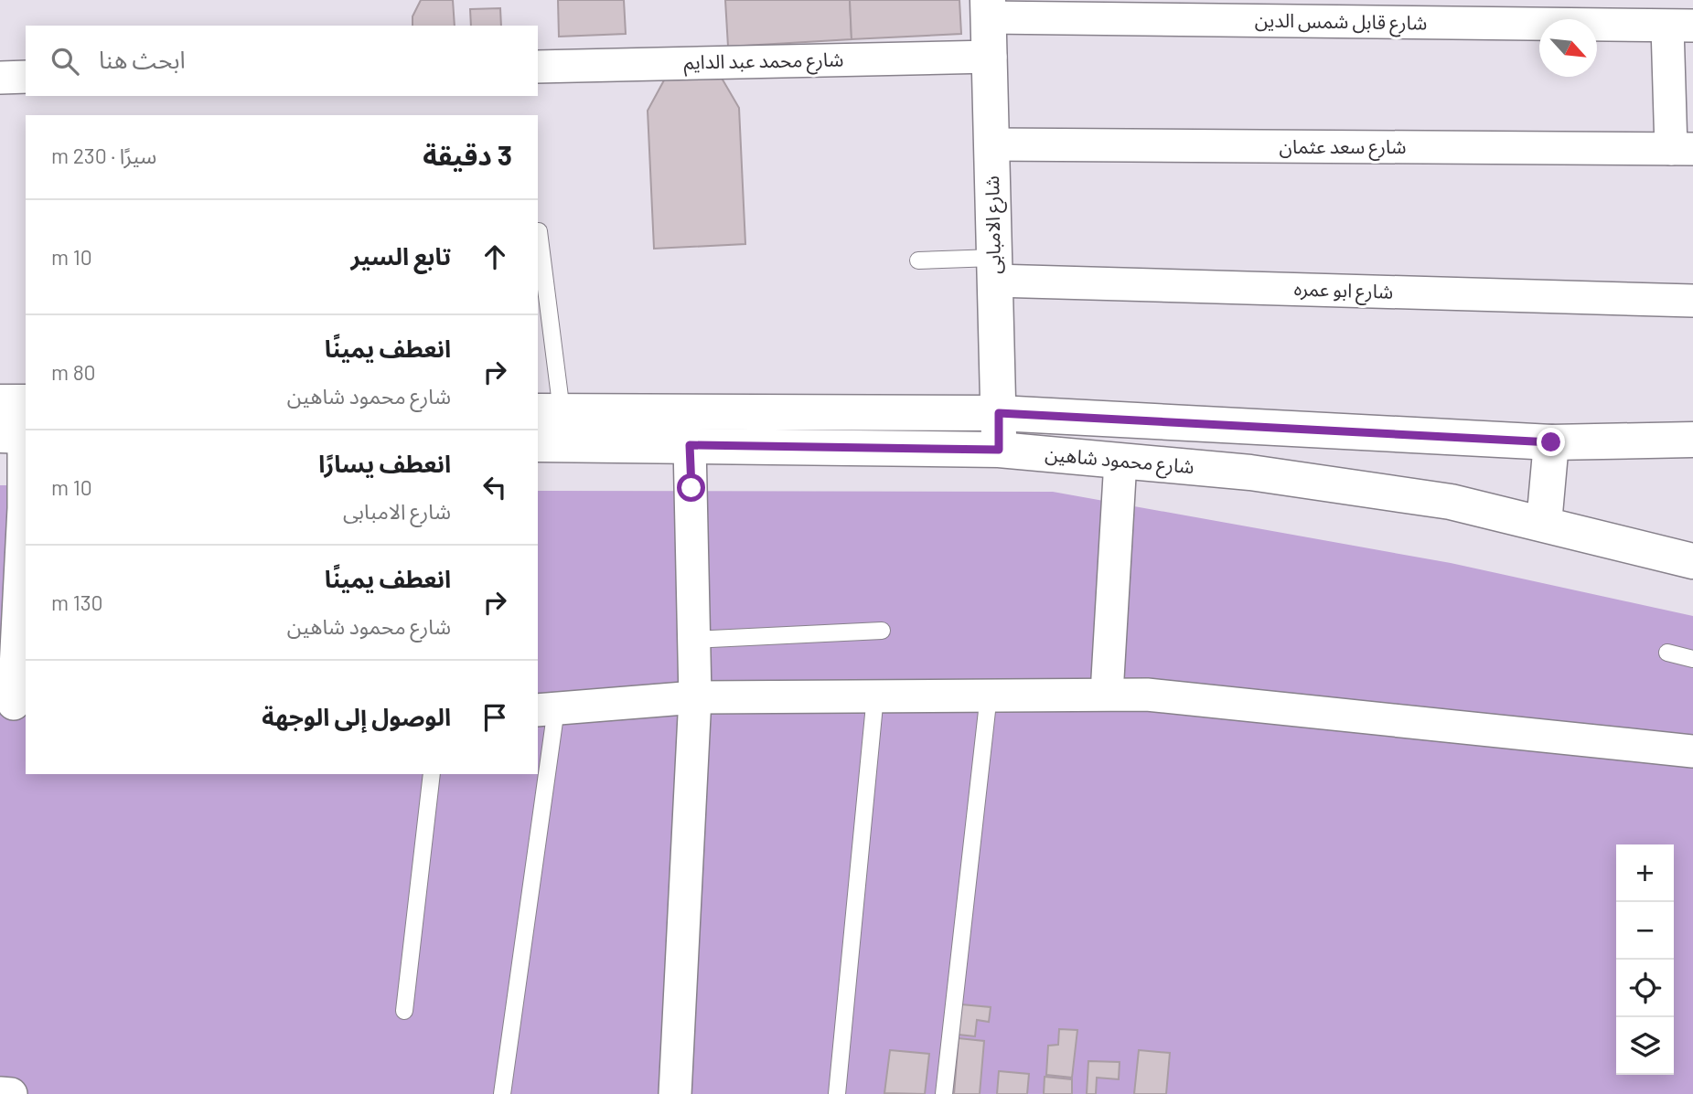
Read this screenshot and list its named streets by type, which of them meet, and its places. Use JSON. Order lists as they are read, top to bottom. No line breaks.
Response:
{"streets":{"main road":["شارع الامبابى","شارع محمود شاهين"],"street":["شارع قابل شمس الدين","شارع محمد عبد الدايم","شارع سعد عثمان","شارع ابو عمره"]},"crossings":[["شارع قابل شمس الدين","شارع الامبابى"],["شارع محمد عبد الدايم","شارع الامبابى"],["شارع سعد عثمان","شارع الامبابى"],["شارع الامبابى","شارع ابو عمره"],["شارع الامبابى","شارع محمود شاهين"]],"north":"bottom right","page":{"search":"ابحث هنا","heading":["3 دقيقة","سيرًا · 230 m"],"list":[["تابع السير","10 m"],["انعطف يمينًا","شارع محمود شاهين","80 m"],["انعطف يسارًا","شارع الامبابى","10 m"],["انعطف يمينًا","شارع محمود شاهين","130 m"],"الوصول إلى الوجهة"],"map_buttons":["+","−"]}}
